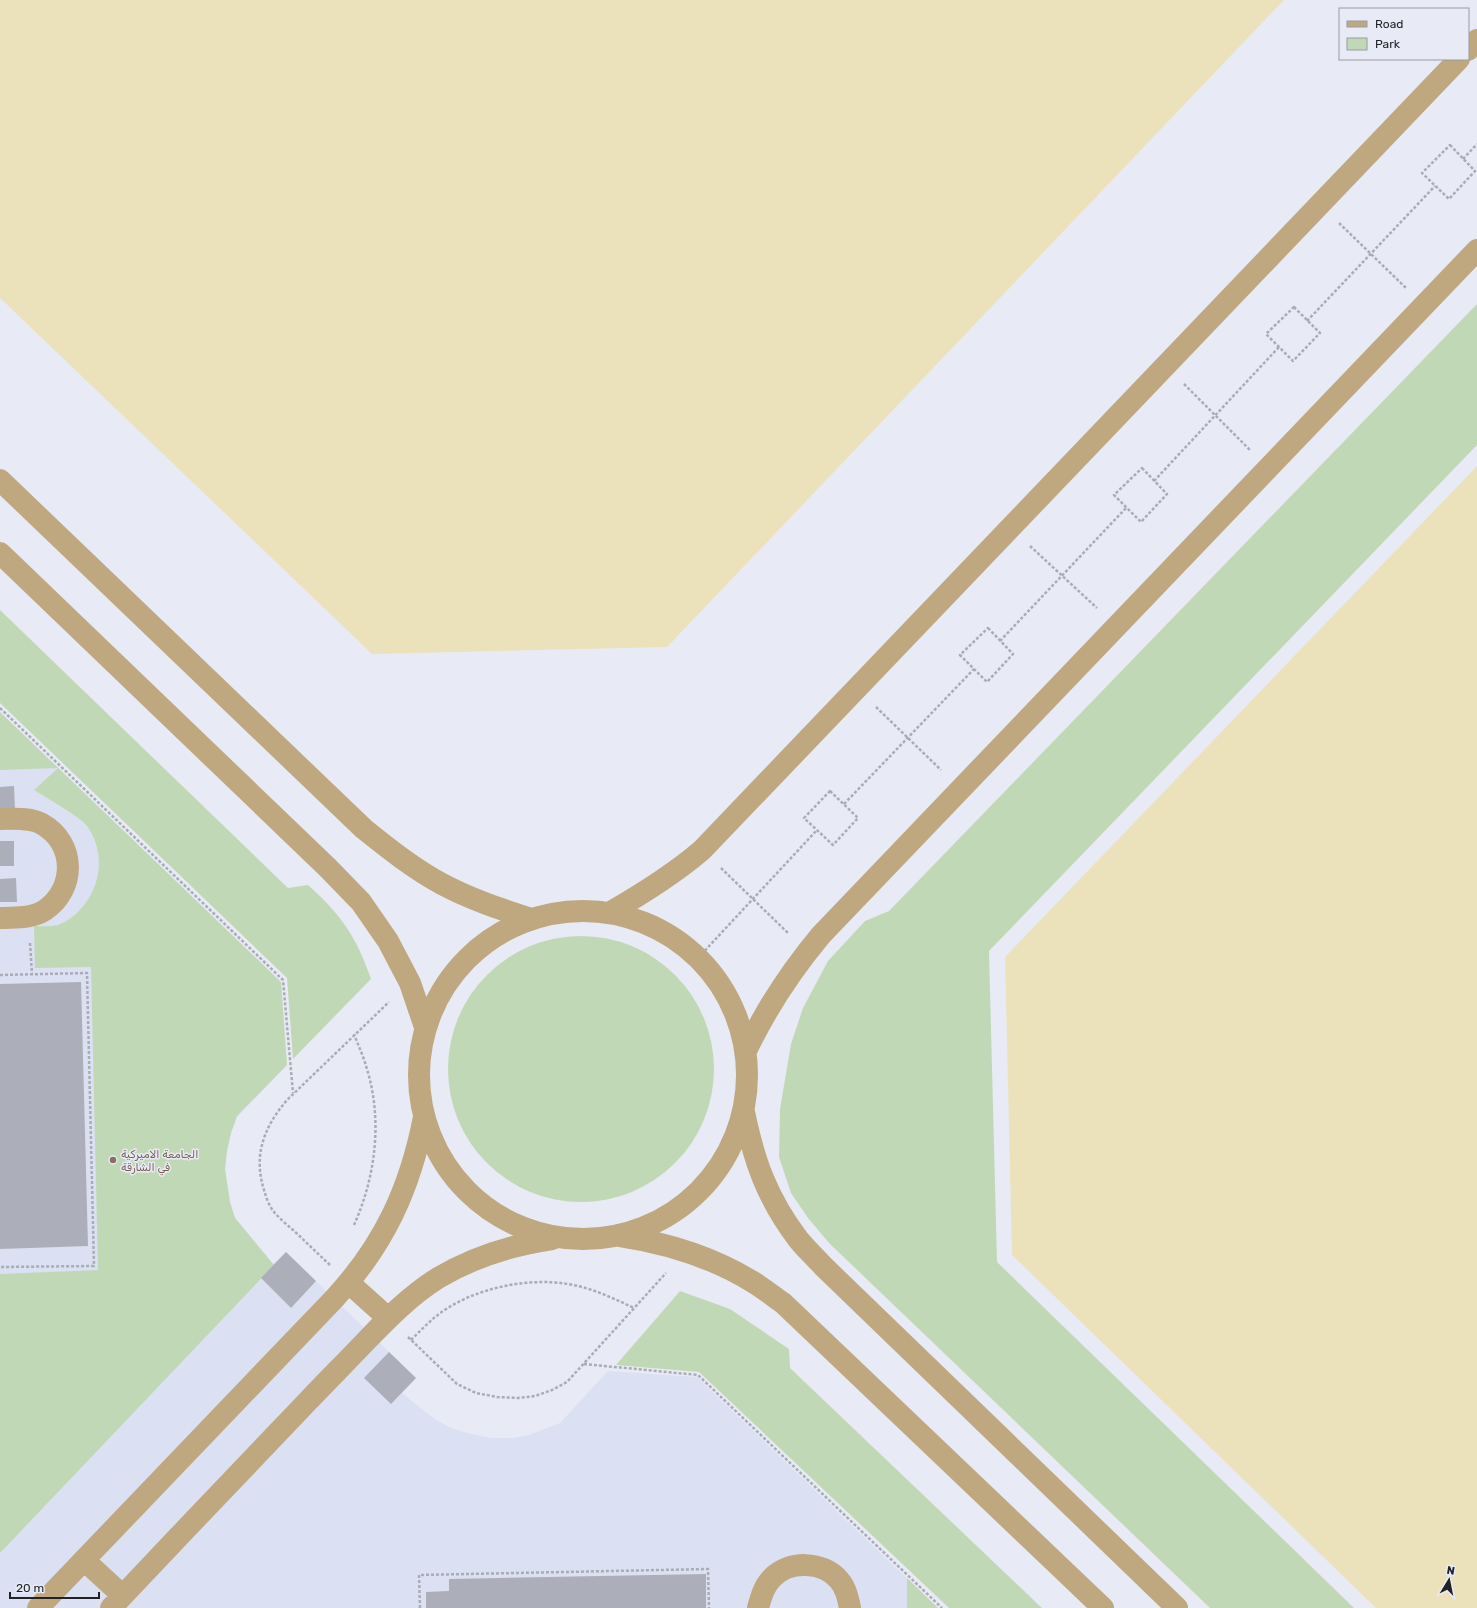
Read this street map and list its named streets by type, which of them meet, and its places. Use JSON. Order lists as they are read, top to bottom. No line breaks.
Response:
{"places":["الجامعة الاميركية في الشارقة"],"legend":["Road","Park"],"scale_bar":"20 m","north":"top"}
